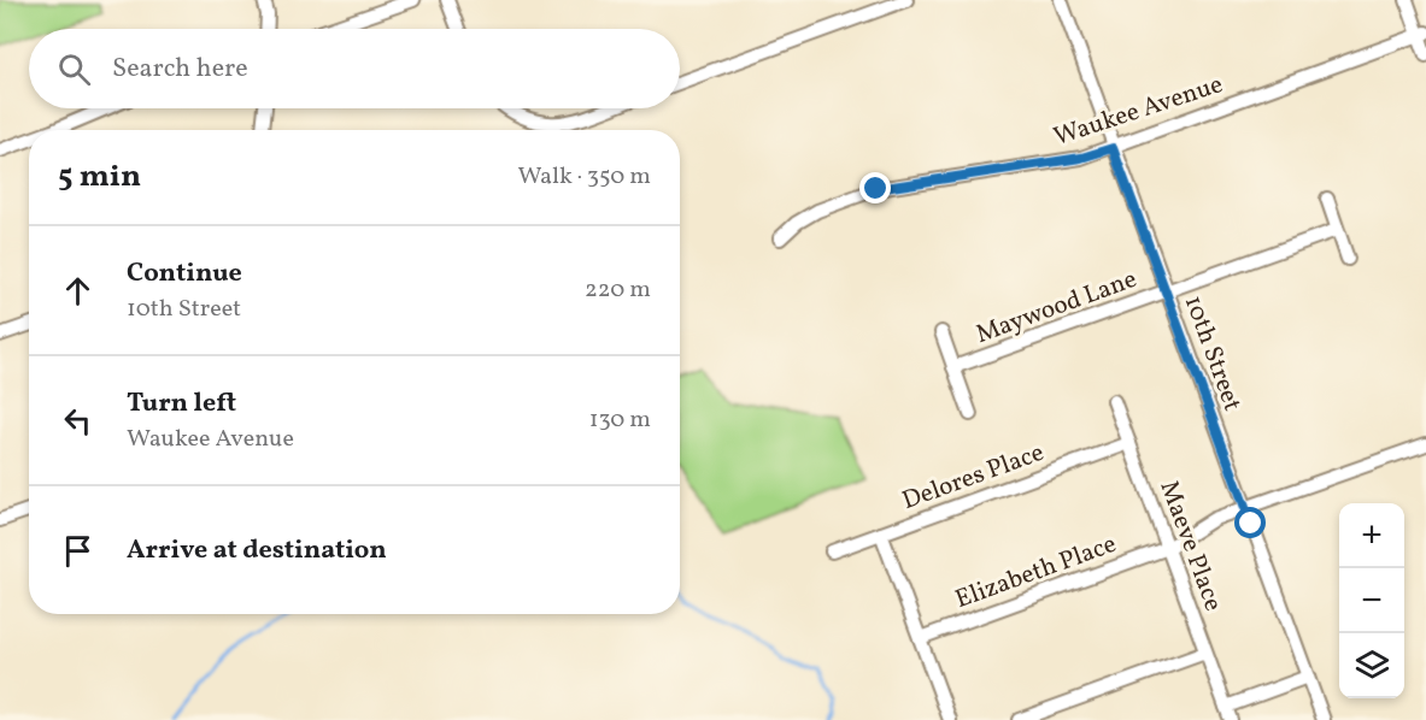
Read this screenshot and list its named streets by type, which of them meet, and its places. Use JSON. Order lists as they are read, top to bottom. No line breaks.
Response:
{"streets":{"street":["Waukee Avenue","Maywood Lane","10th Street","Delores Place","Maeve Place","Elizabeth Place"]},"crossings":[["Waukee Avenue","10th Street"],["Maywood Lane","10th Street"],["10th Street","Elizabeth Place"],["Delores Place","Maeve Place"],["Maeve Place","Elizabeth Place"]],"page":{"search":"Search here","heading":["5 min","Walk · 350 m"],"list":[["Continue","10th Street","220 m"],["Turn left","Waukee Avenue","130 m"],"Arrive at destination"],"map_buttons":["+","−"]}}
